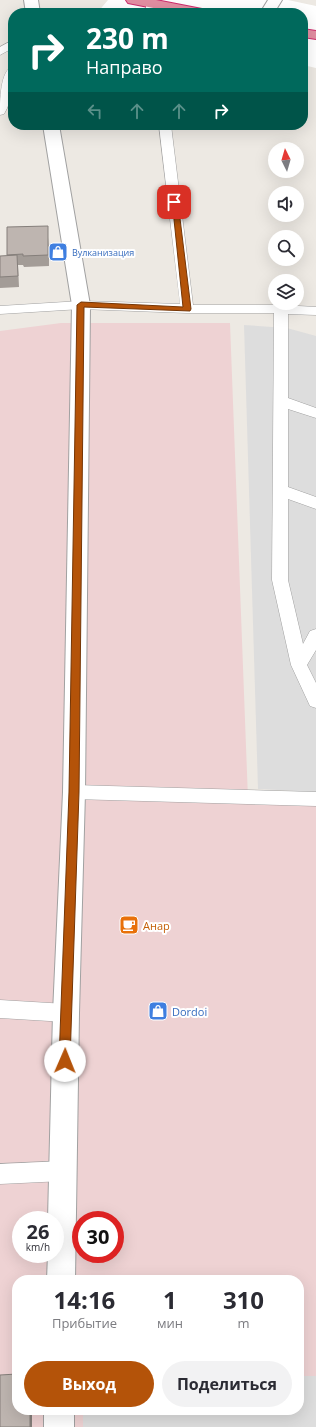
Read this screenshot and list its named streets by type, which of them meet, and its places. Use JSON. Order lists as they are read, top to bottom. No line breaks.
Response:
{"places":{"shop":["Вулканизация","Dordoi"],"cafe":["Анар"]},"north":"top","page":{"turn":["230 m","Направо"],"speed":"26 km/h","limit":"30","eta":["14:16","Прибытие","1","мин","310","m"],"buttons":["Выход","Поделиться"]}}
